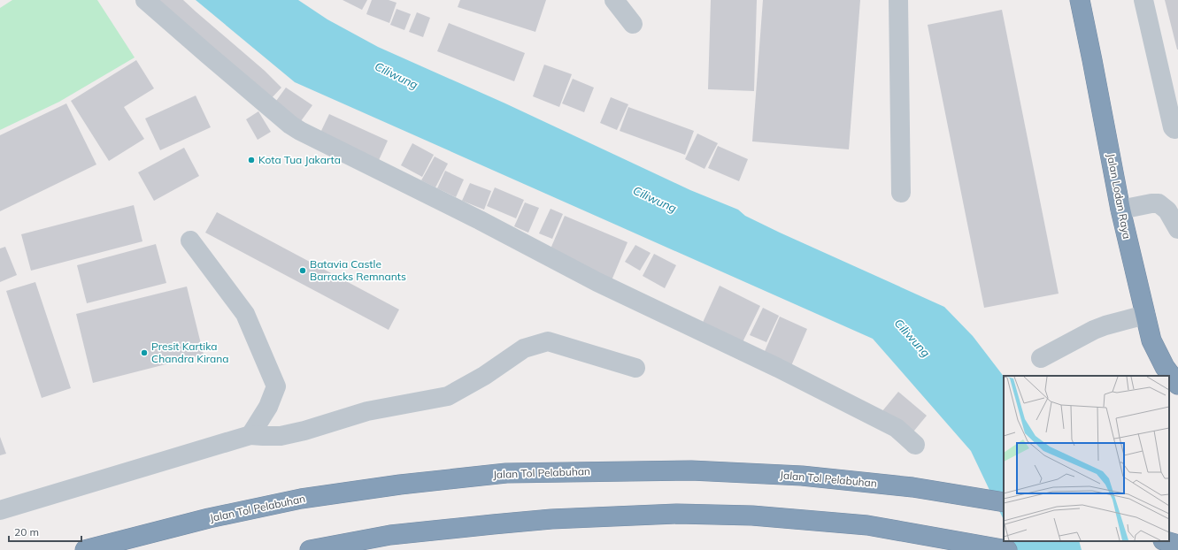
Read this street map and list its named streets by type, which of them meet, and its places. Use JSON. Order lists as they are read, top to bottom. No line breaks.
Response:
{"streets":{"highway":["Jalan Lodan Raya","Jalan Tol Pelabuhan"]},"water":["Ciliwung"],"places":["Kota Tua Jakarta","Batavia Castle Barracks Remnants","Presit Kartika Chandra Kirana"],"scale_bar":"20 m"}
